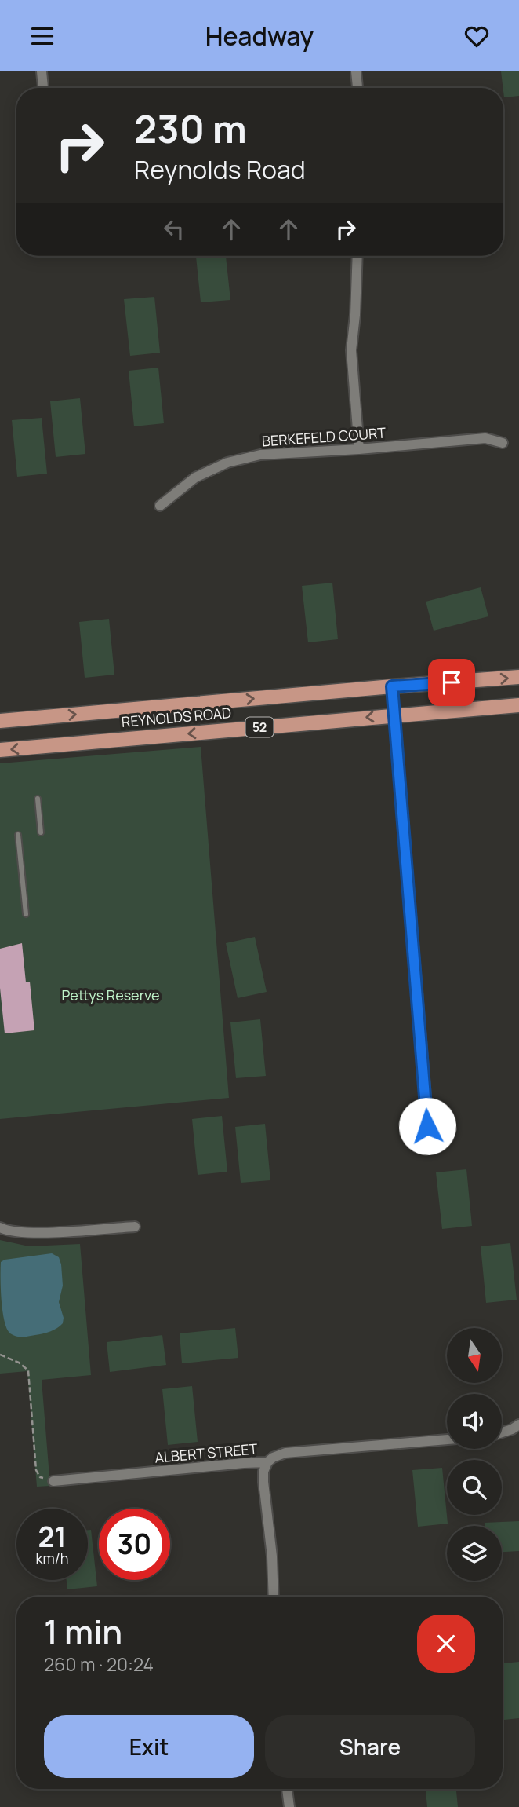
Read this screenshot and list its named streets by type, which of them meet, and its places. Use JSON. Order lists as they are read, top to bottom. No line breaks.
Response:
{"streets":{"main road":["REYNOLDS ROAD","52"],"street":["BERKEFELD COURT","ALBERT STREET"]},"parks":["Pettys Reserve"],"north":"bottom","page":{"header":"Headway","turn":["230 m","Reynolds Road"],"speed":"21 km/h","limit":"30","heading":["1 min","260 m · 20:24"],"buttons":["Exit","Share"]}}
